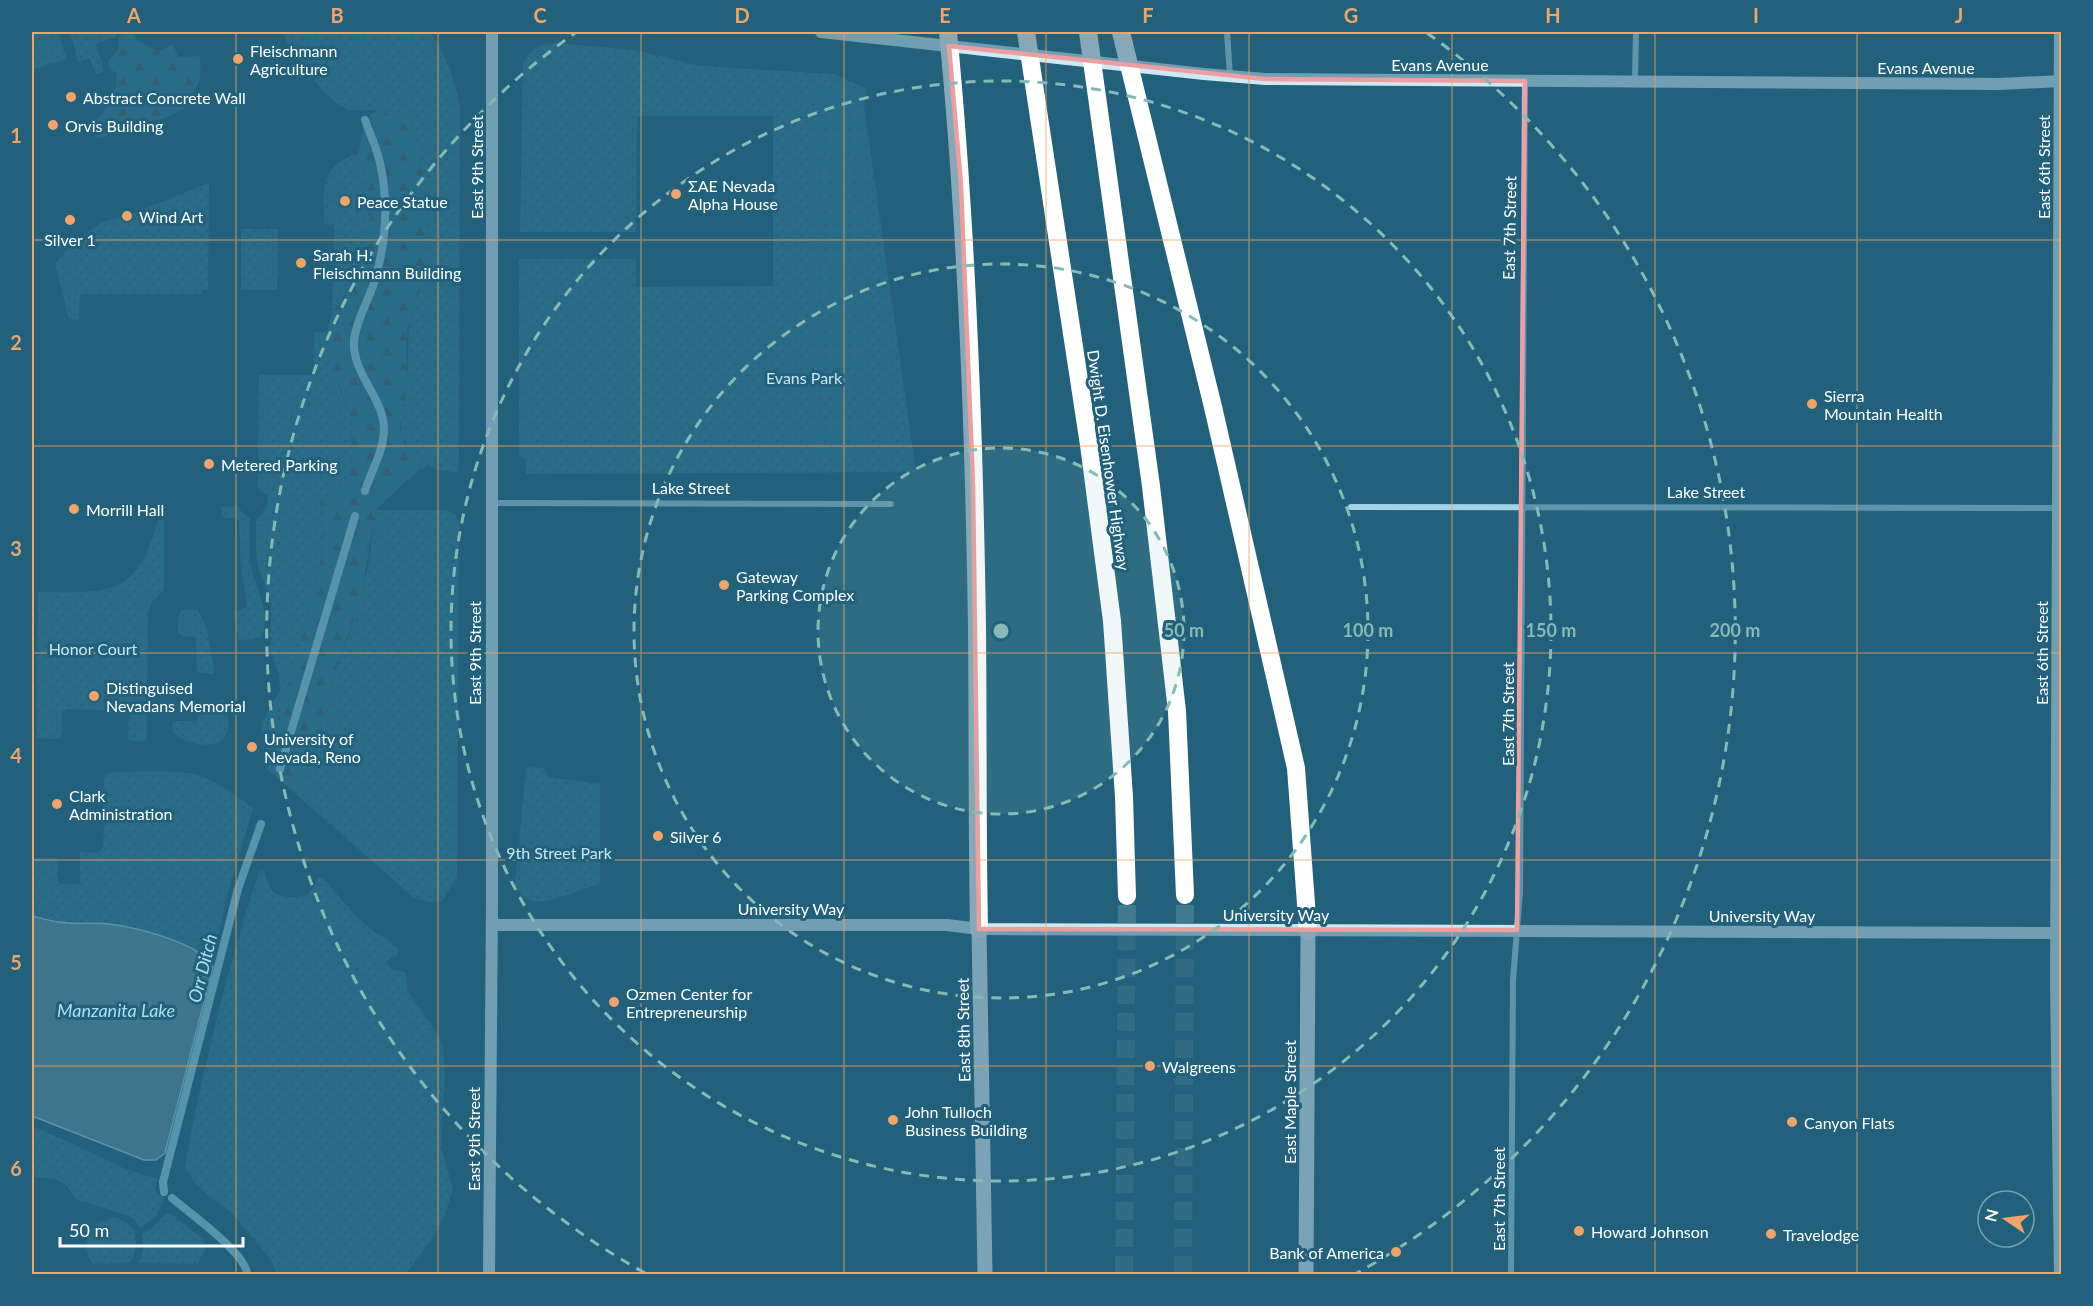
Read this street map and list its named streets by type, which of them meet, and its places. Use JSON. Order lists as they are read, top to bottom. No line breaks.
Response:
{"streets":{"highway":["Dwight D. Eisenhower Highway"],"main road":["East 8th Street","East Maple Street"],"street":["Evans Avenue","East 9th Street","East 6th Street","East 7th Street","Lake Street","University Way"]},"crossings":[["Evans Avenue","East 6th Street"],["Evans Avenue","East 7th Street"],["East 9th Street","Lake Street"],["East 9th Street","University Way"],["East 6th Street","Lake Street"],["East 6th Street","University Way"],["East 7th Street","Lake Street"],["East 7th Street","University Way"],["University Way","East 8th Street"],["University Way","East Maple Street"]],"water":["Orr Ditch","Manzanita Lake"],"parks":["Evans Park","Honor Court","9th Street Park"],"places":["Fleischmann Agriculture","Abstract Concrete Wall","Orvis Building","ΣΑΕ Nevada Alpha House","Peace Statue","Wind Art","Silver 1","Sarah H. Fleischmann Building","Sierra Mountain Health","Metered Parking","Morrill Hall","Gateway Parking Complex","Distinguised Nevadans Memorial","University of Nevada, Reno","Clark Administration","Silver 6","Ozmen Center for Entrepreneurship","Walgreens","John Tulloch Business Building","Canyon Flats","Howard Johnson","Travelodge","Bank of America"],"scale_bar":"50 m","north":"left","grid":{"columns":["A","B","C","D","E","F","G","H","I","J"],"rows":["1","2","3","4","5","6"]},"rings":["50 m","100 m","150 m","200 m"]}
